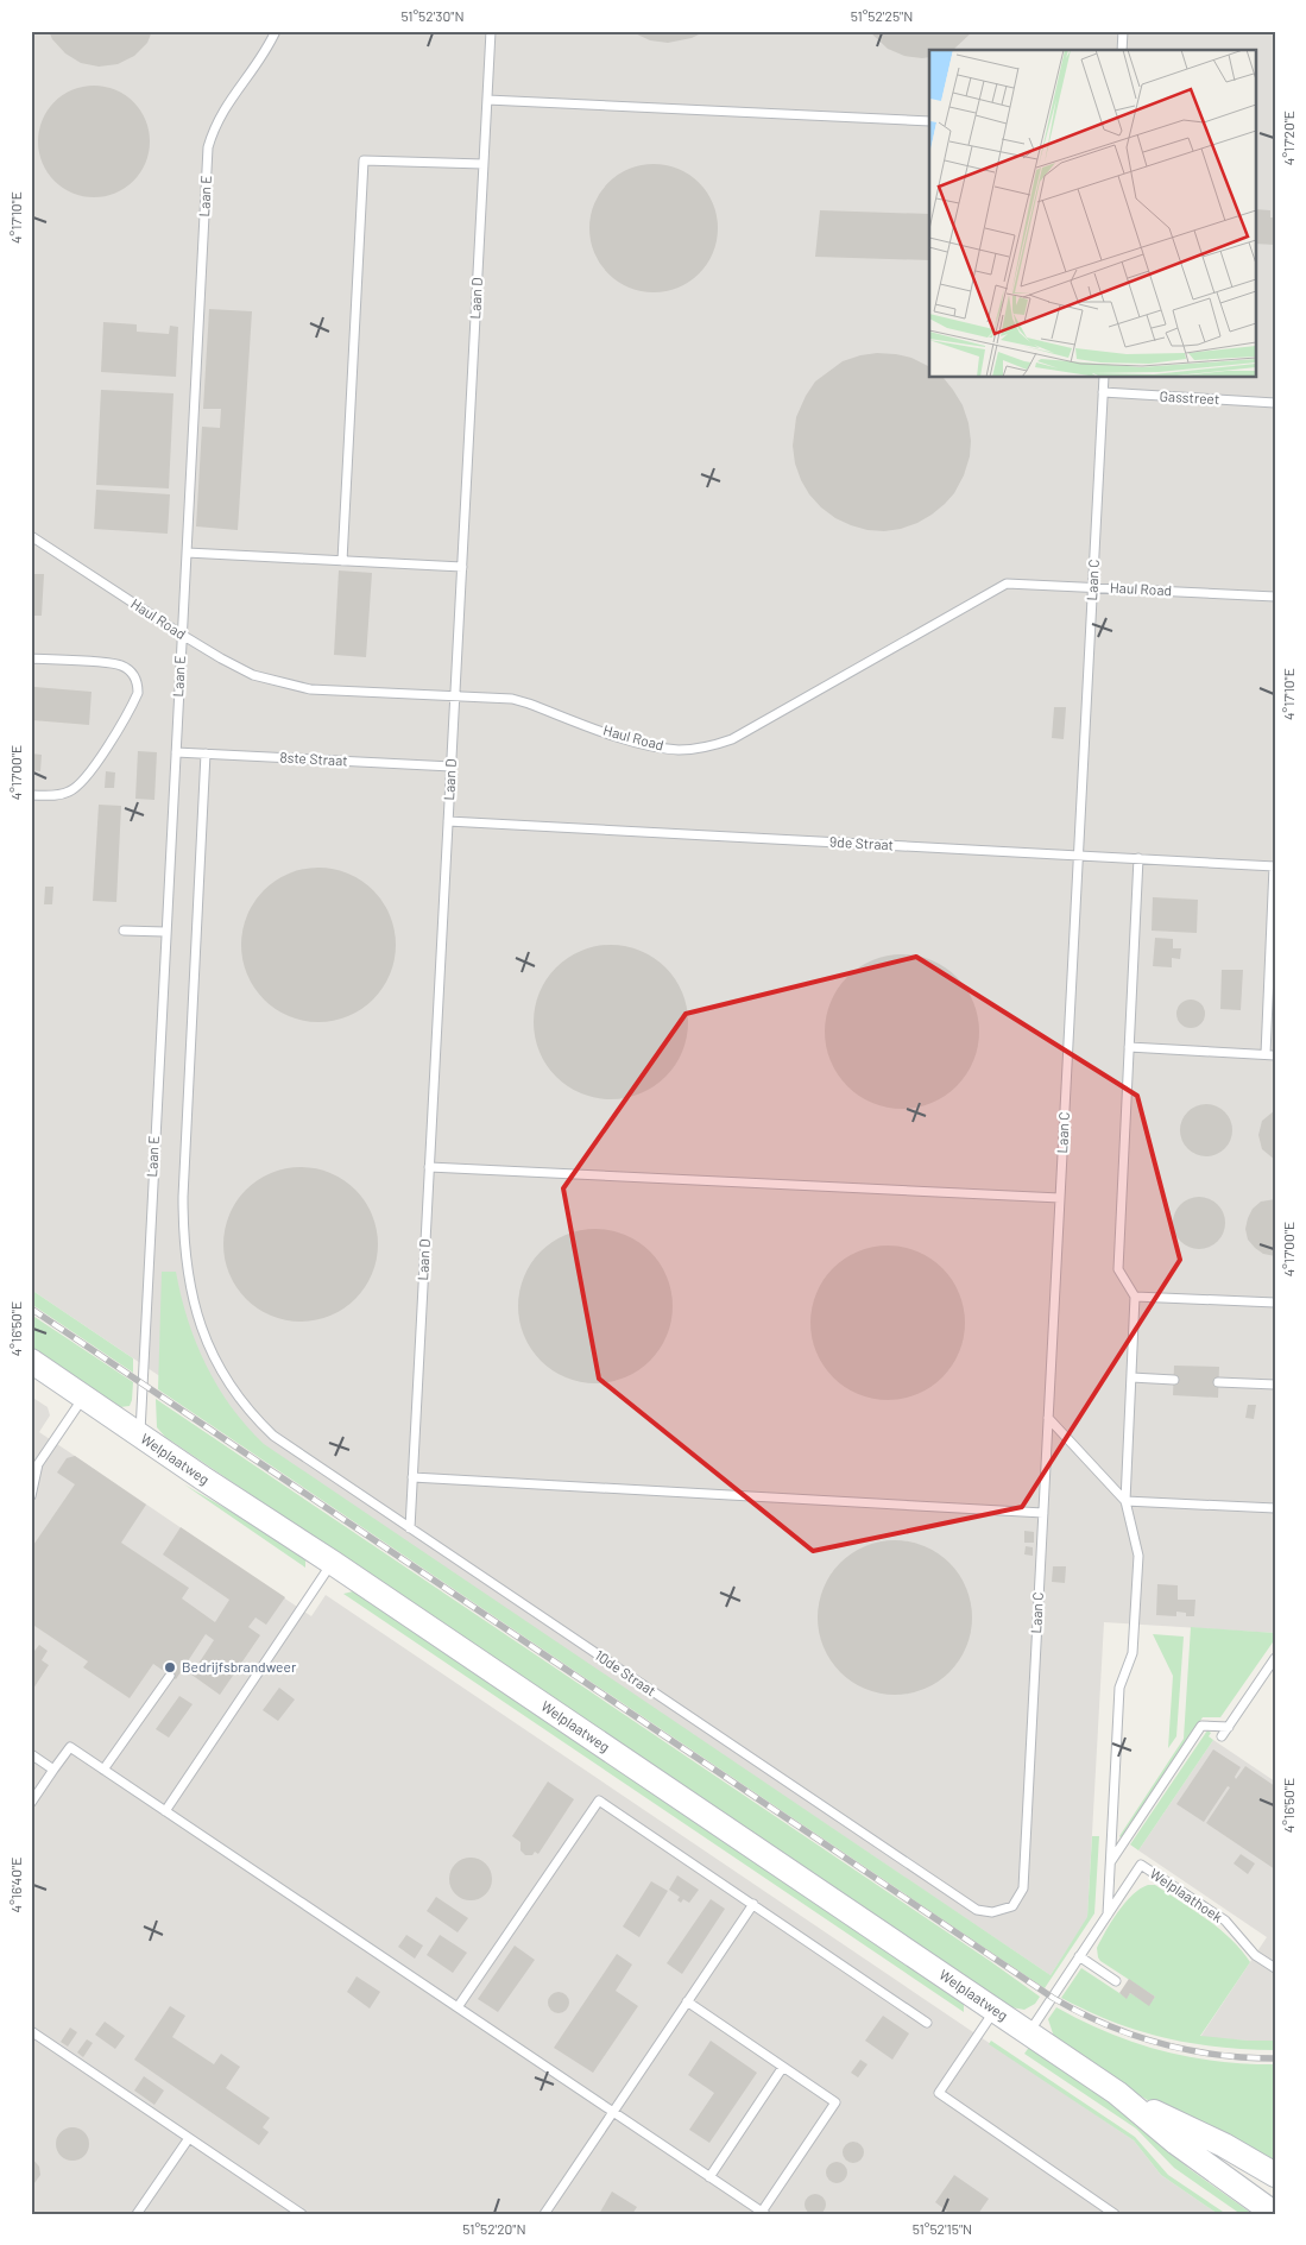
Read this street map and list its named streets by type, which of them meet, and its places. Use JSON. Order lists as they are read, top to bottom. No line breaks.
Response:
{"streets":{"street":["Welplaatweg"],"lane":["Laan E","Laan D","Gasstreet","Laan C","Haul Road","8ste Straat","9de Straat","10de Straat","Welplaathoek"]},"crossings":[["Laan E","Haul Road"],["Laan E","8ste Straat"],["Laan E","Welplaatweg"],["Laan D","Haul Road"],["Laan D","8ste Straat"],["Laan D","9de Straat"],["Laan D","10de Straat"],["Gasstreet","Laan C"],["Laan C","Haul Road"],["Laan C","9de Straat"],["Laan C","10de Straat"],["8ste Straat","10de Straat"],["Welplaatweg","Welplaathoek"]],"places":["Bedrijfsbrandweer"],"coordinates":["51°52'30\"N","51°52'25\"N","4°17'20\"E","4°17'10\"E","4°17'00\"E","4°16'50\"E","4°16'40\"E","51°52'20\"N","51°52'15\"N"]}
